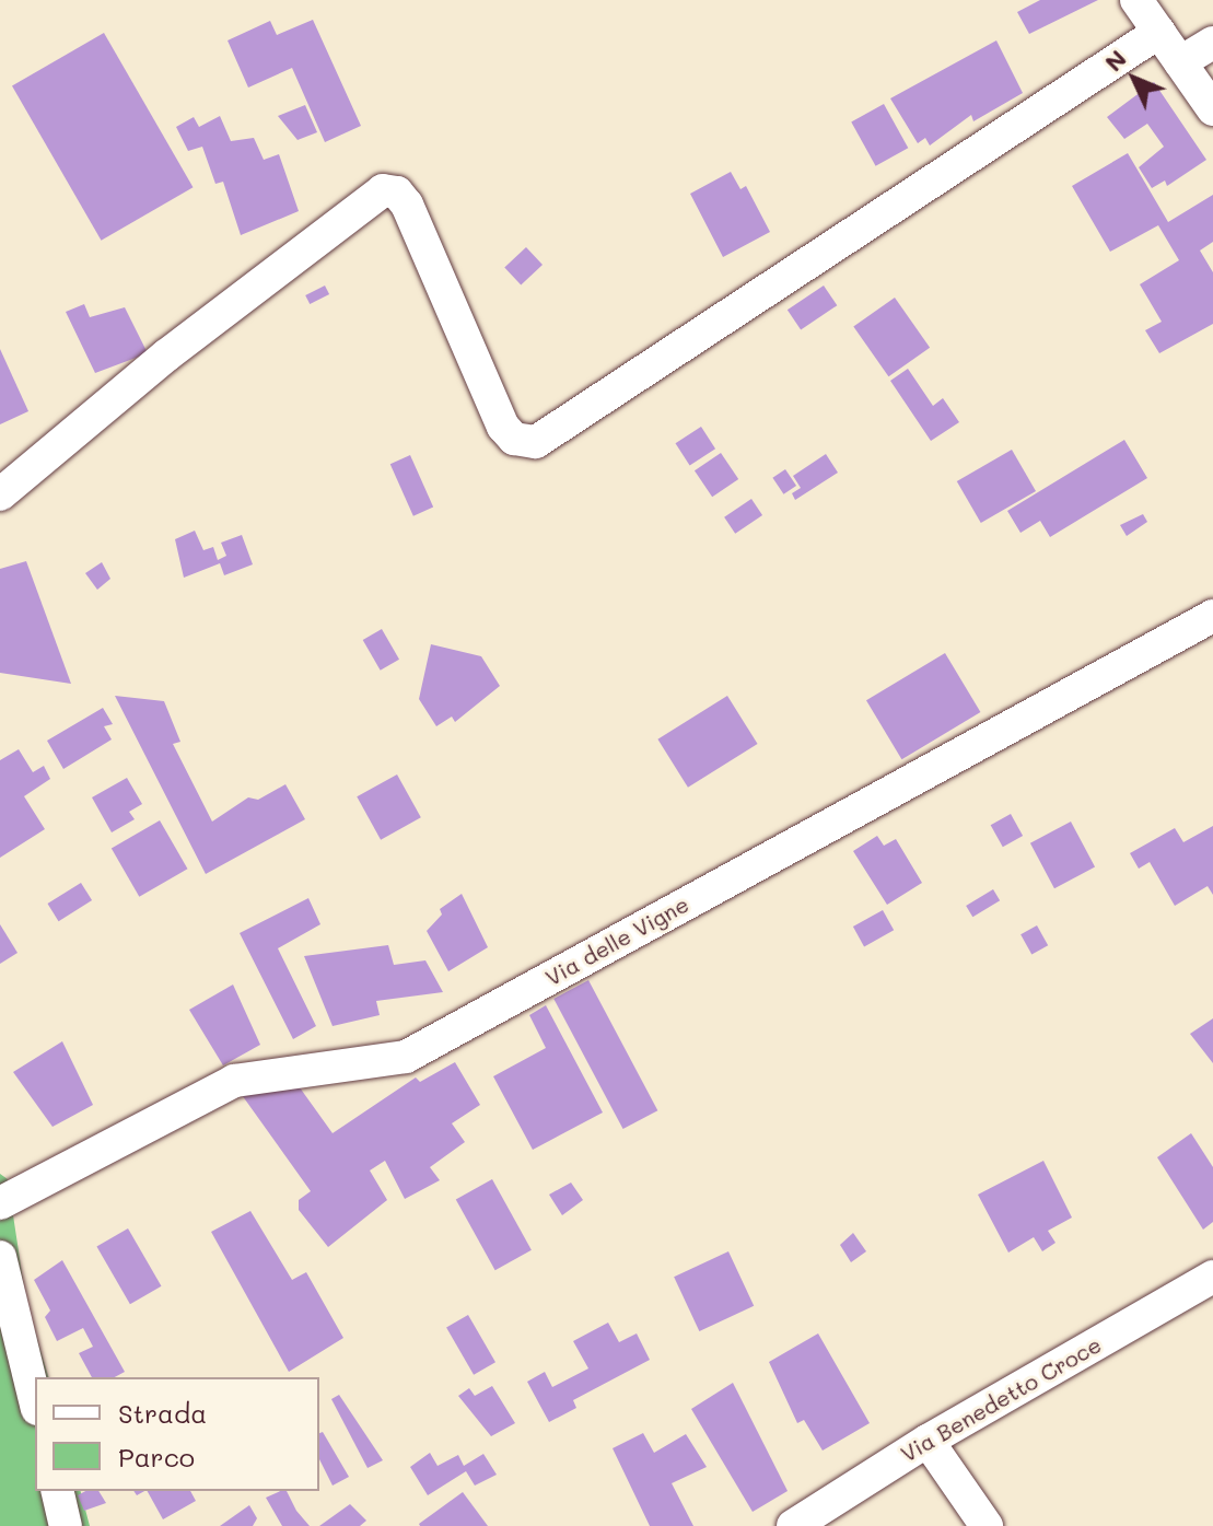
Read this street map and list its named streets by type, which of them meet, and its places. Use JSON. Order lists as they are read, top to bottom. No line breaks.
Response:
{"streets":{"street":["Via delle Vigne","Via Benedetto Croce"]},"legend":["Strada","Parco"],"north":"top left"}
